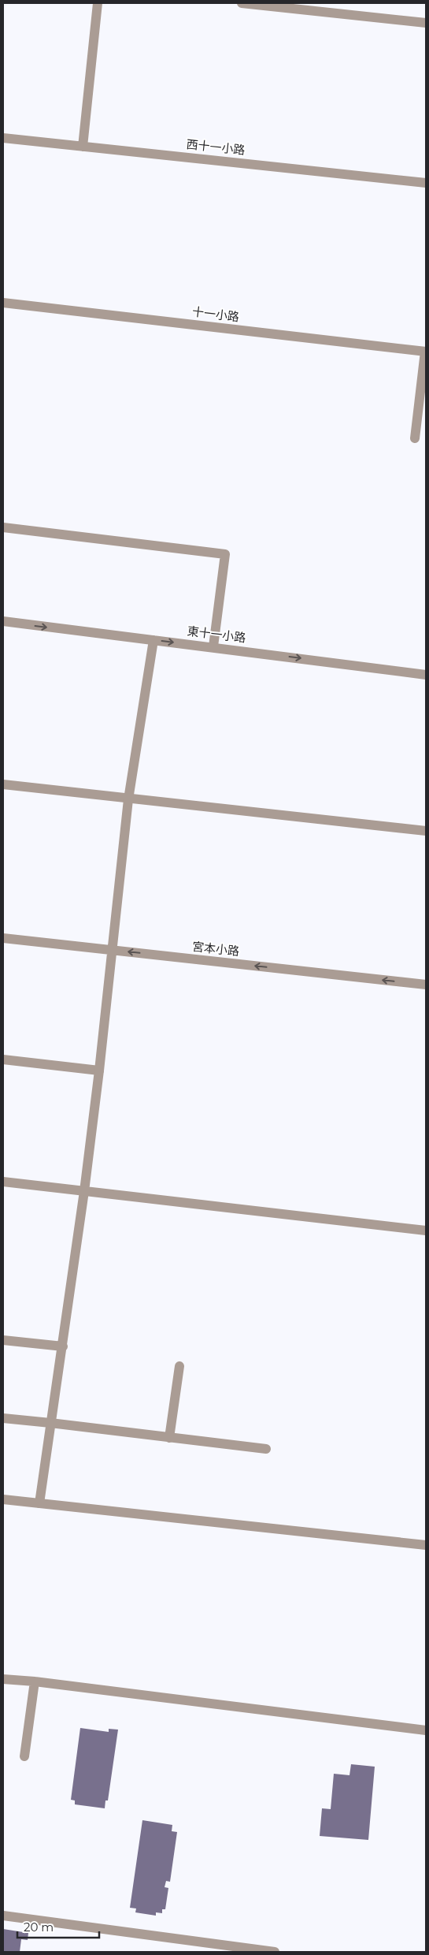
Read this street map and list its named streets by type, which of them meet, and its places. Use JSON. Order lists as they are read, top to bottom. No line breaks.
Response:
{"streets":{"street":["西十一小路","十一小路","東十一小路","宮本小路"]},"one_way":["東十一小路","宮本小路"],"scale_bar":"20 m"}
